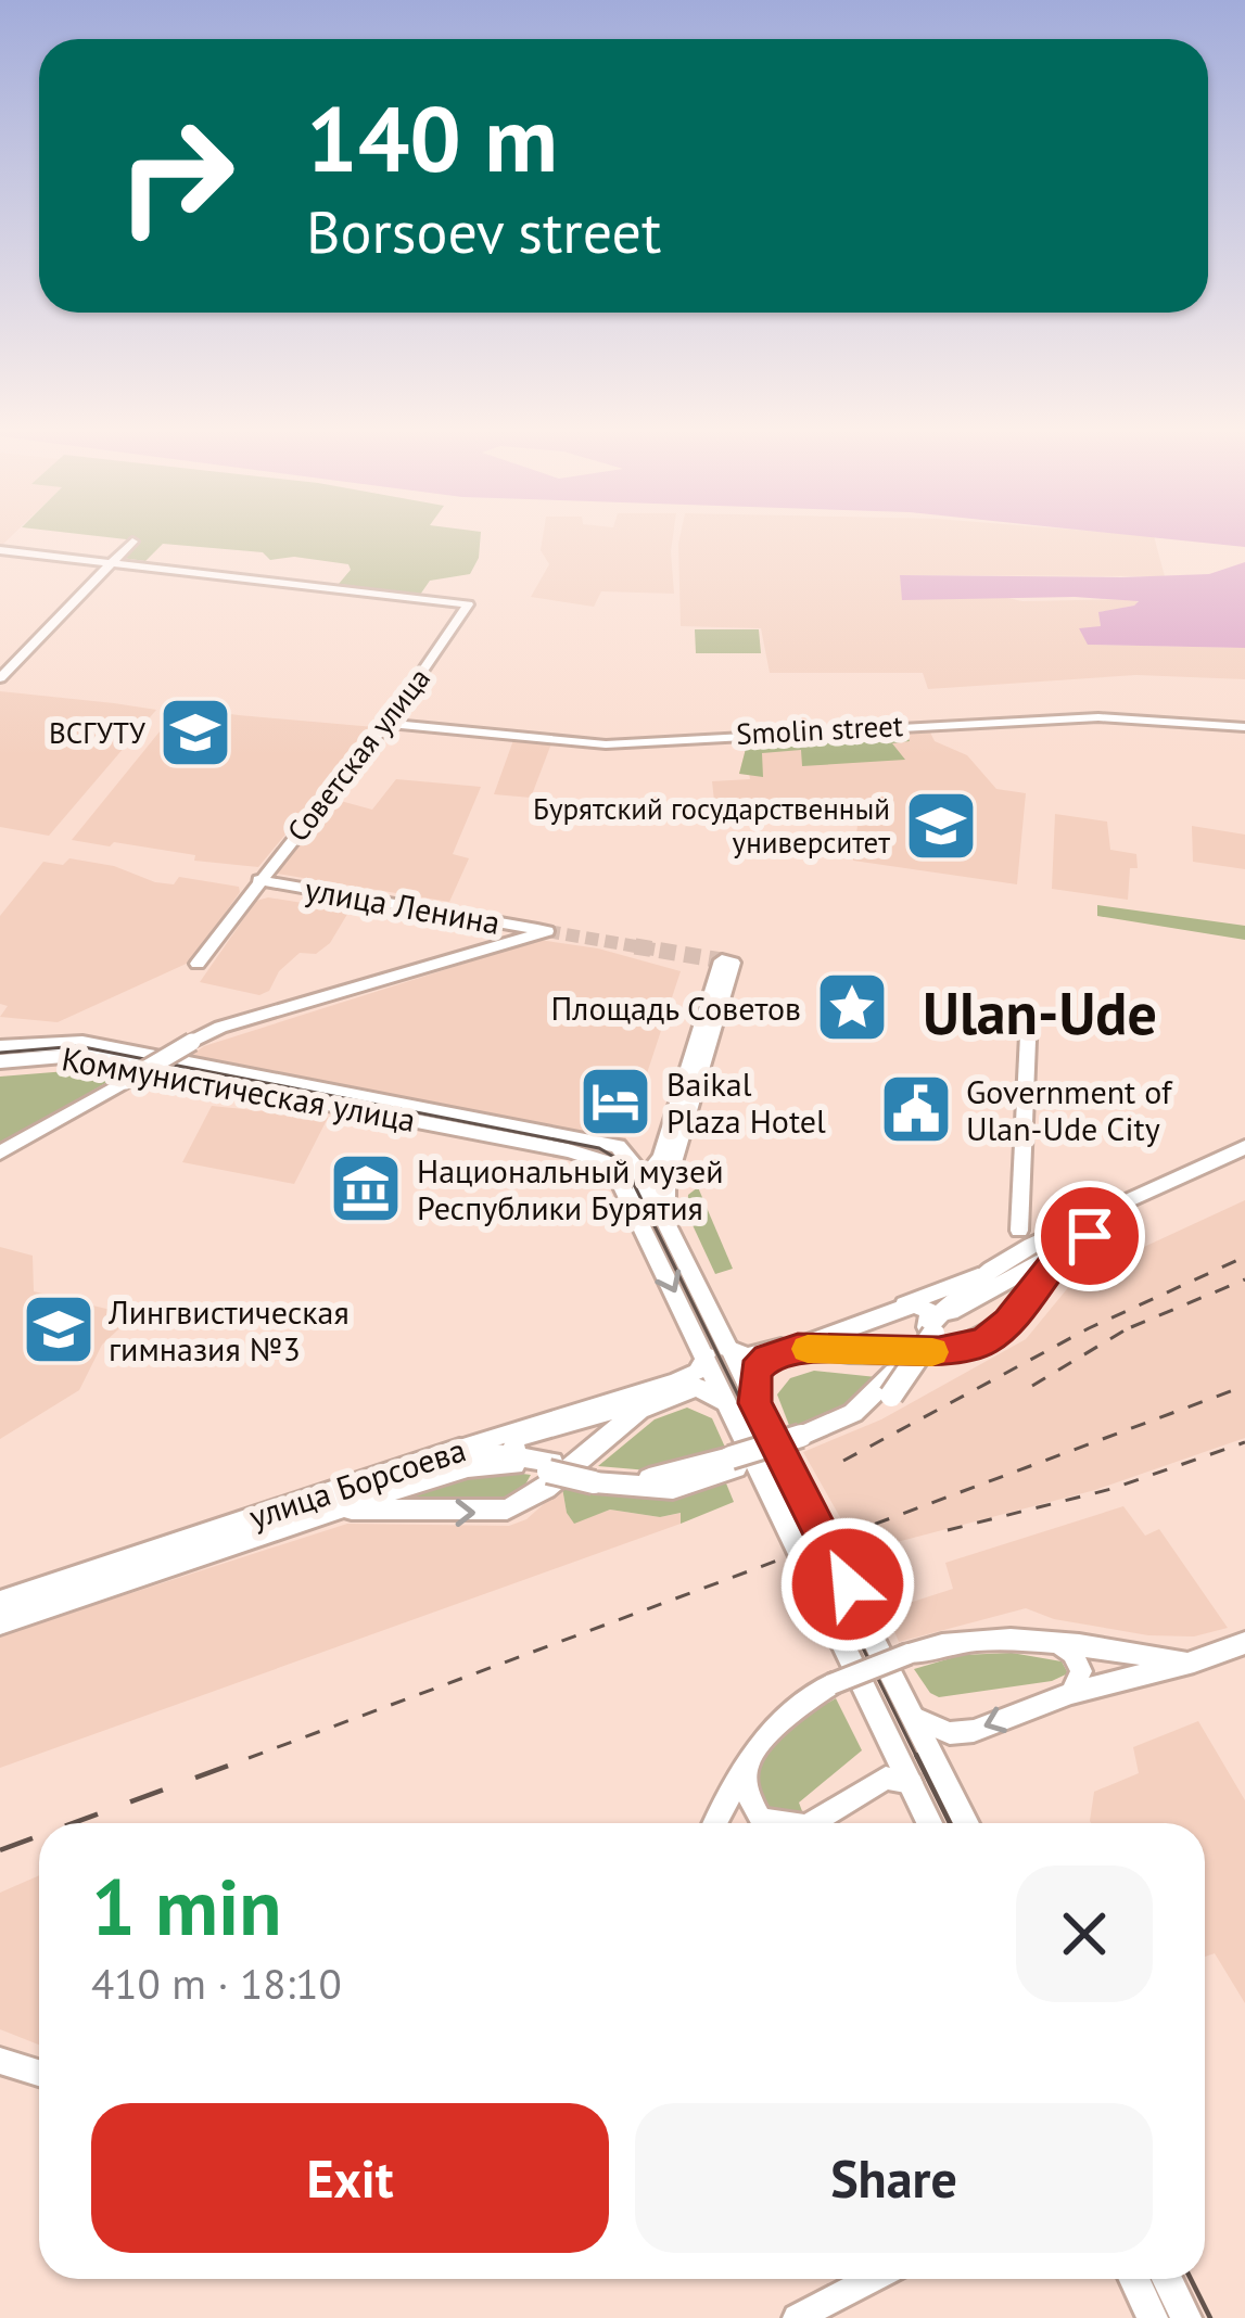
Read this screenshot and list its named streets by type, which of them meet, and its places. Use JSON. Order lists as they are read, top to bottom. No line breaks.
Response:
{"streets":{"main road":["Советская улица","улица Ленина","Коммунистическая улица","улица Борсоева"]},"crossings":[["Советская улица","улица Ленина"],["Коммунистическая улица","улица Борсоева"]],"districts":["Ulan-Ude"],"places":{"school or university":["ВСГУТУ","Бурятский государственный университет","Лингвистическая гимназия №3"],"place":["Площадь Советов"],"hotel":["Baikal Plaza Hotel"],"public building":["Government of Ulan-Ude City"],"museum":["Национальный музей Республики Бурятия"]},"page":{"turn":["140 m","Borsoev street"],"heading":["1 min","410 m · 18:10"],"buttons":["Exit","Share"]}}
